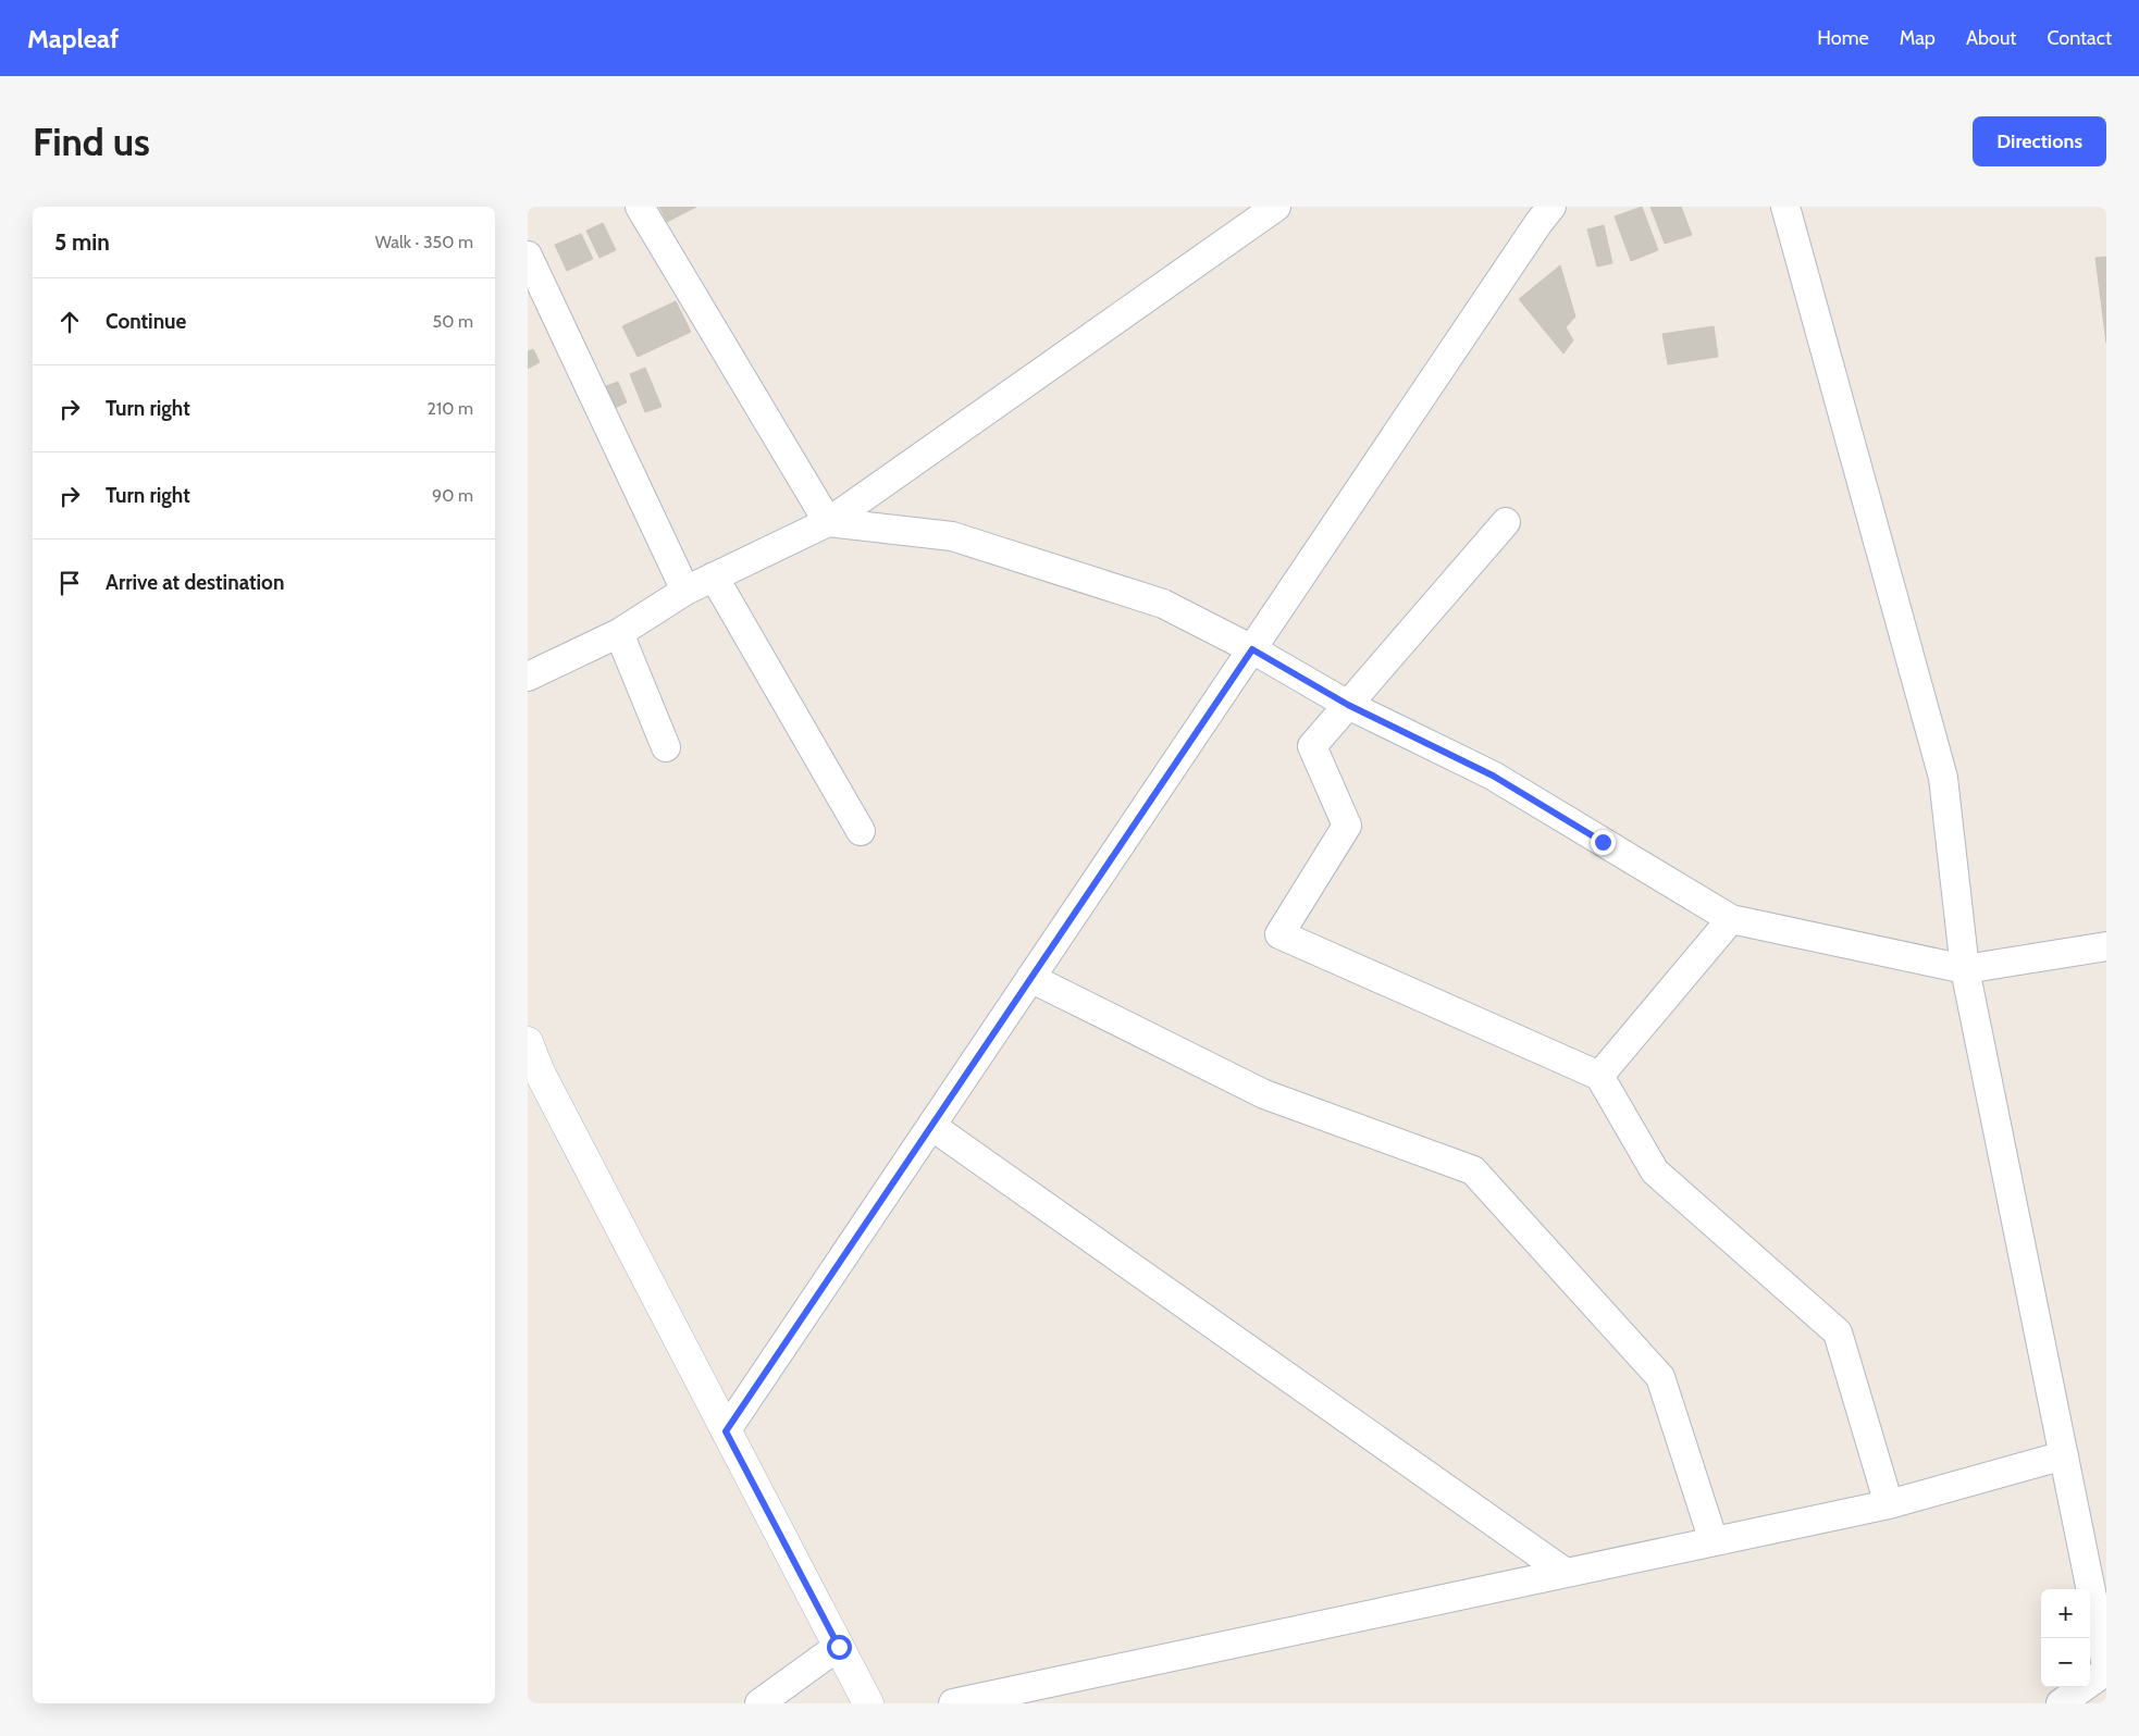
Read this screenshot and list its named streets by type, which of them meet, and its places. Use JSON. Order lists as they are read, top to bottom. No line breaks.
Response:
{"page":{"header":"Mapleaf","nav":["Home","Map","About","Contact"],"buttons":"Directions","title":"Find us","heading":["5 min","Walk · 350 m"],"list":[["Continue","50 m"],["Turn right","210 m"],["Turn right","90 m"],"Arrive at destination"],"map_buttons":["+","−"]}}
